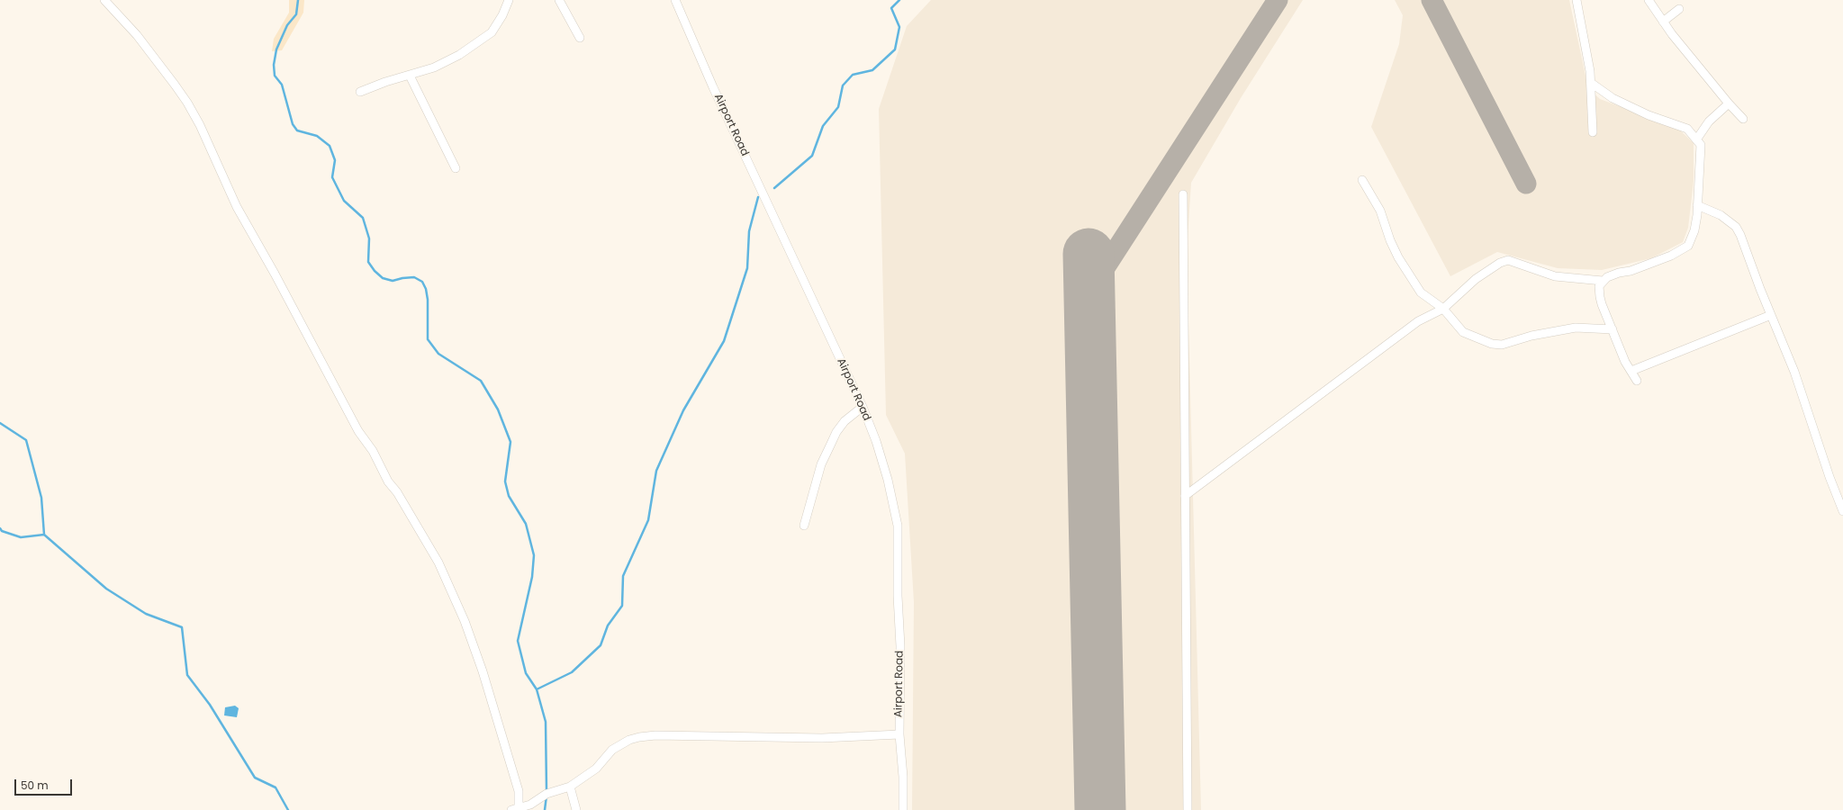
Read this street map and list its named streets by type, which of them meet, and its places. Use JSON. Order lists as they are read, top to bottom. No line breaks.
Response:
{"streets":{"street":["Airport Road"]},"scale_bar":"50 m"}
